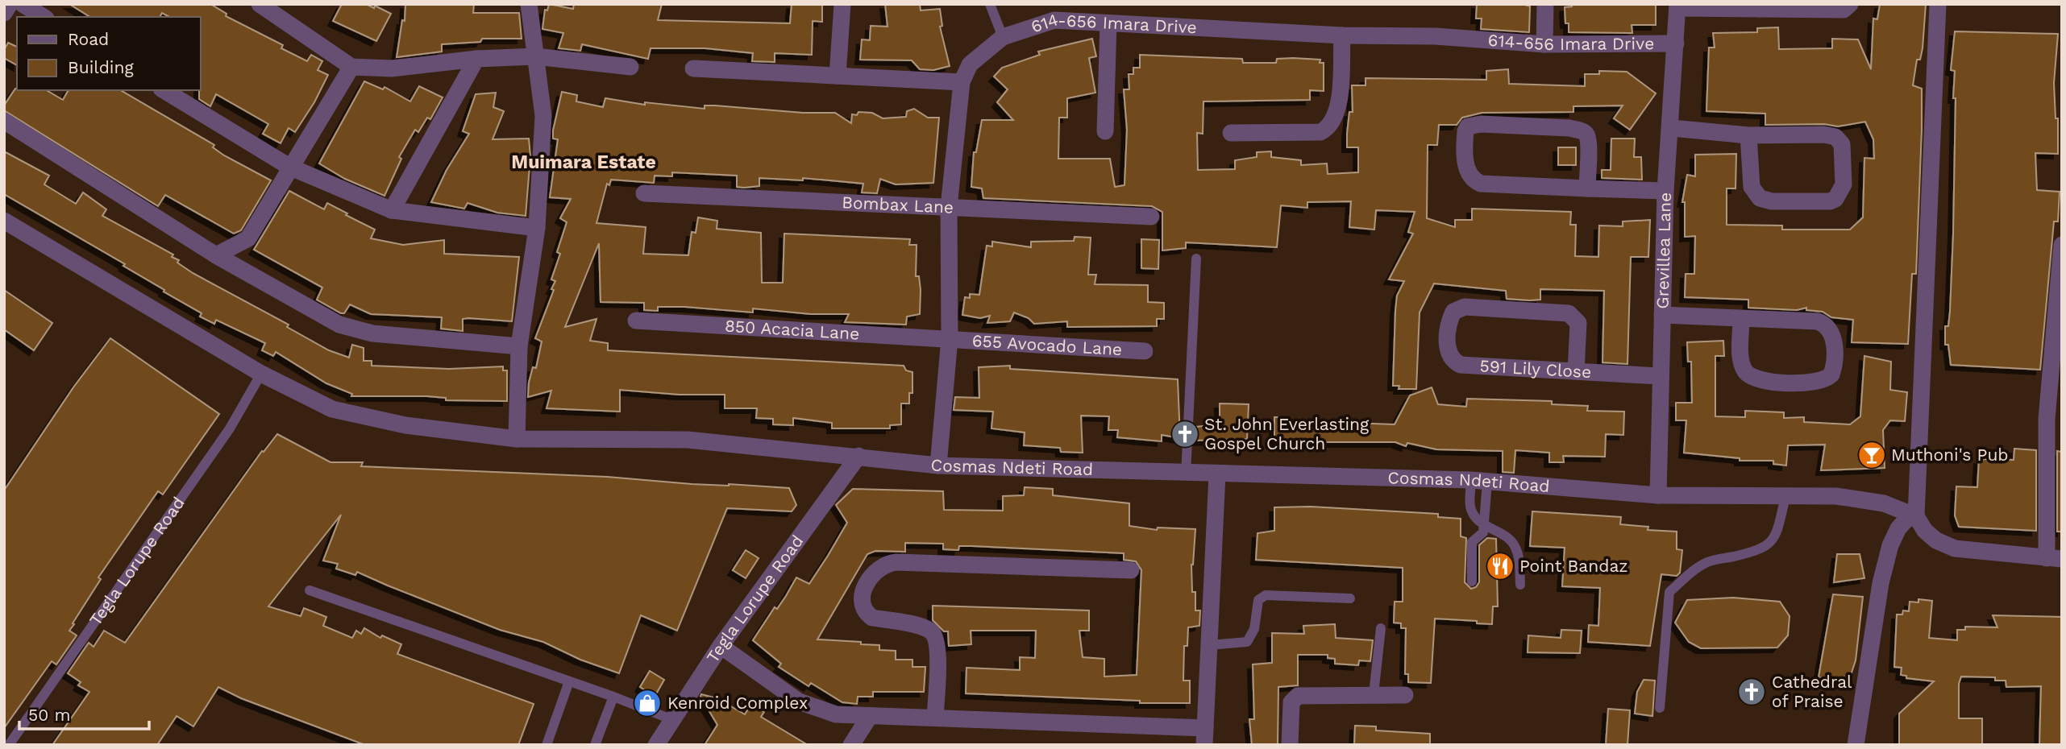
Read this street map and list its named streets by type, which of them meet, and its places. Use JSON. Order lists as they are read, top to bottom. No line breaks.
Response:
{"streets":{"street":["614-656 Imara Drive","Bombax Lane","Grevillea Lane","850 Acacia Lane","655 Avocado Lane","591 Lily Close","Cosmas Ndeti Road","Tegla Lorupe Road"]},"crossings":[["614-656 Imara Drive","Bombax Lane"],["614-656 Imara Drive","Grevillea Lane"],["614-656 Imara Drive","850 Acacia Lane"],["614-656 Imara Drive","655 Avocado Lane"],["614-656 Imara Drive","Cosmas Ndeti Road"],["Grevillea Lane","591 Lily Close"],["Grevillea Lane","Cosmas Ndeti Road"],["850 Acacia Lane","655 Avocado Lane"],["Cosmas Ndeti Road","Tegla Lorupe Road"]],"districts":["Muimara Estate"],"places":{"church":["St. John Everlasting Gospel Church","Cathedral of Praise"],"bar":["Muthoni's Pub"],"restaurant":["Point Bandaz"],"shop":["Kenroid Complex"]},"legend":["Road","Building"],"scale_bar":"50 m"}
